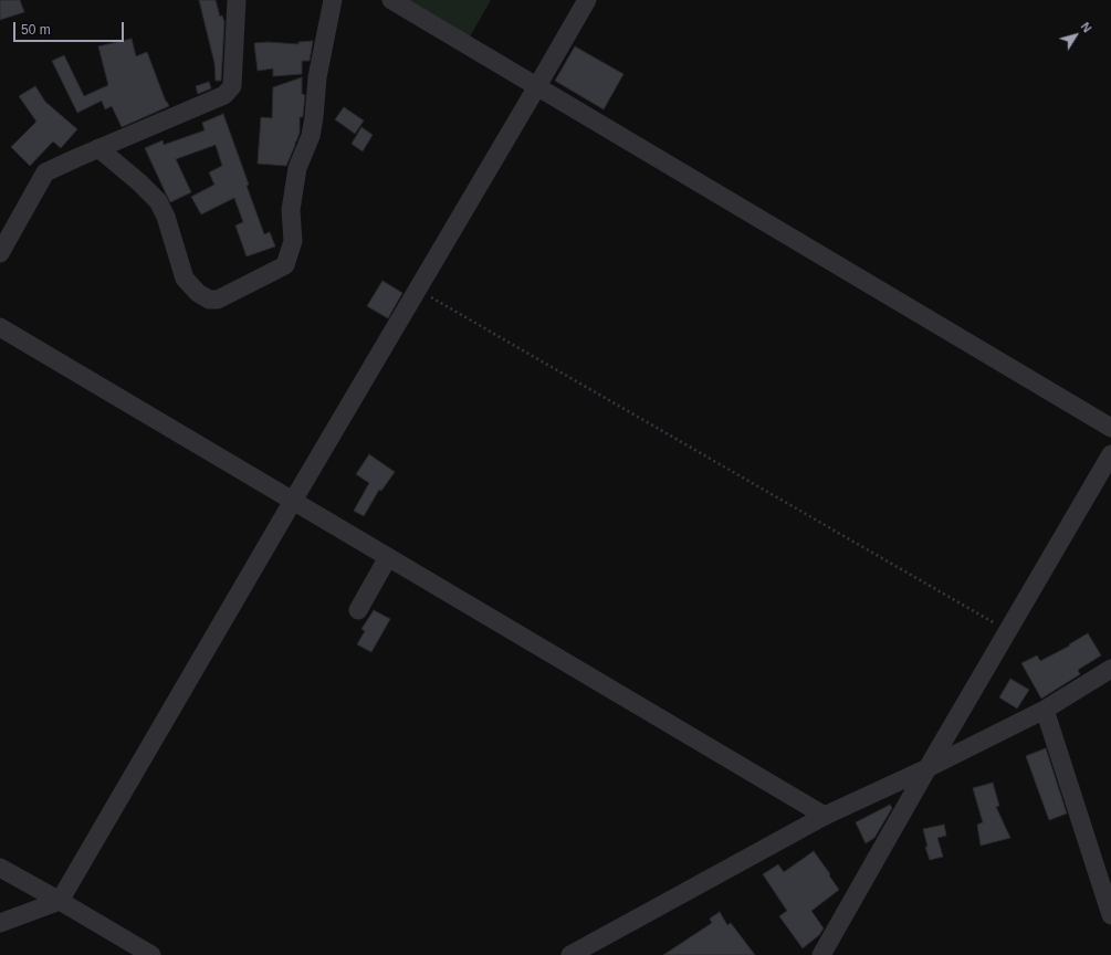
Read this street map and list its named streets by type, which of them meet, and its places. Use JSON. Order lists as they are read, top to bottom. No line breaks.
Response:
{"scale_bar":"50 m","north":"top right"}
